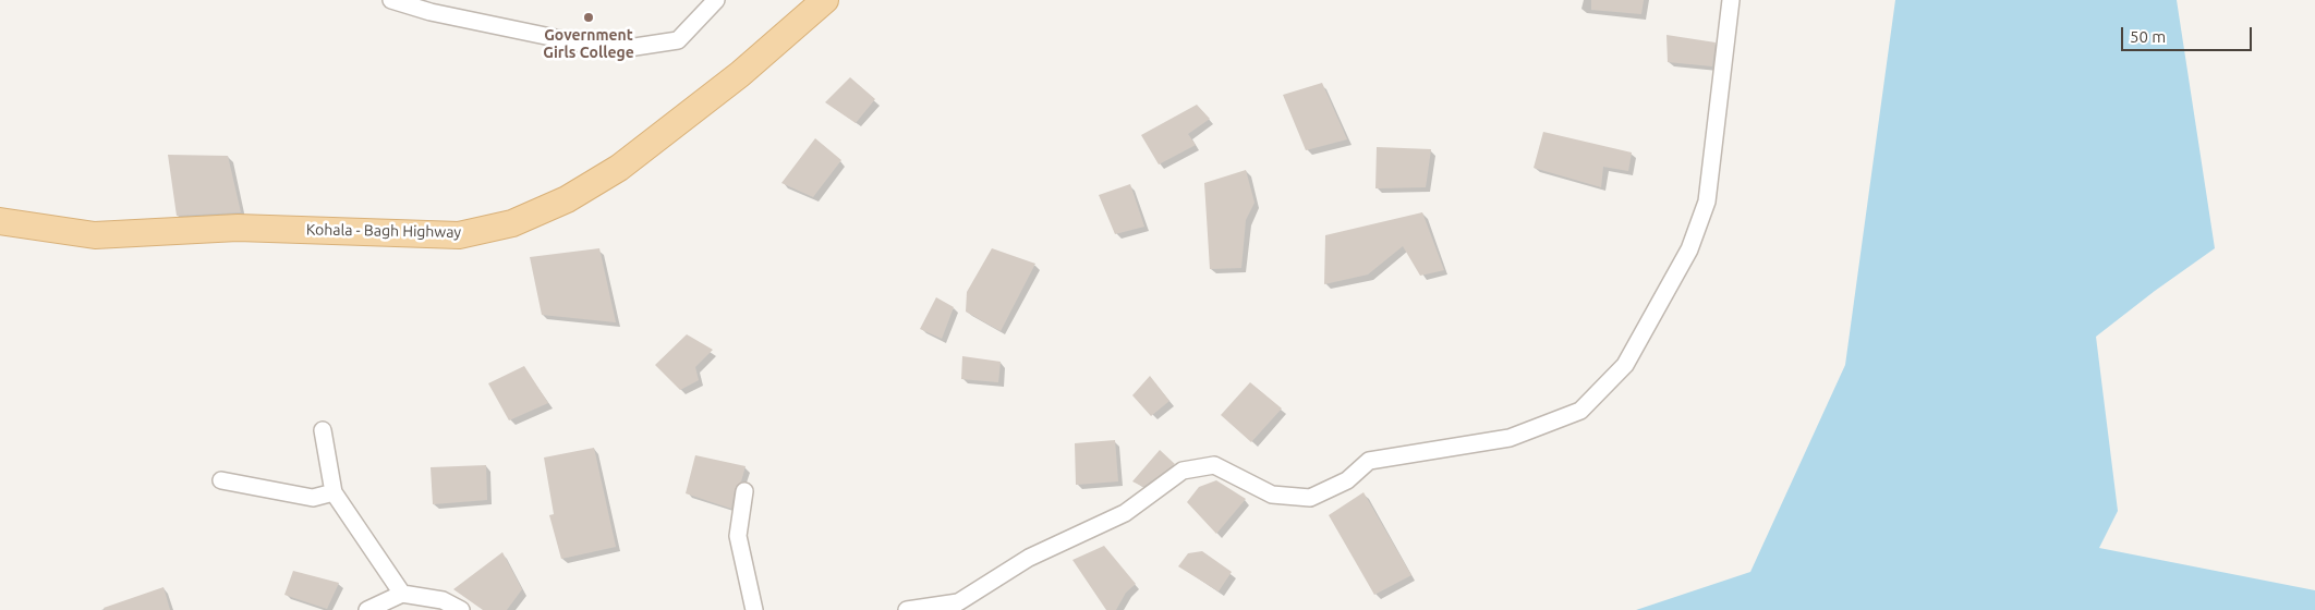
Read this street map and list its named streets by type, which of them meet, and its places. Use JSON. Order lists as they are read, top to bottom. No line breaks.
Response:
{"streets":{"main road":["Kohala - Bagh Highway"]},"places":["Government Girls College"],"scale_bar":"50 m"}
